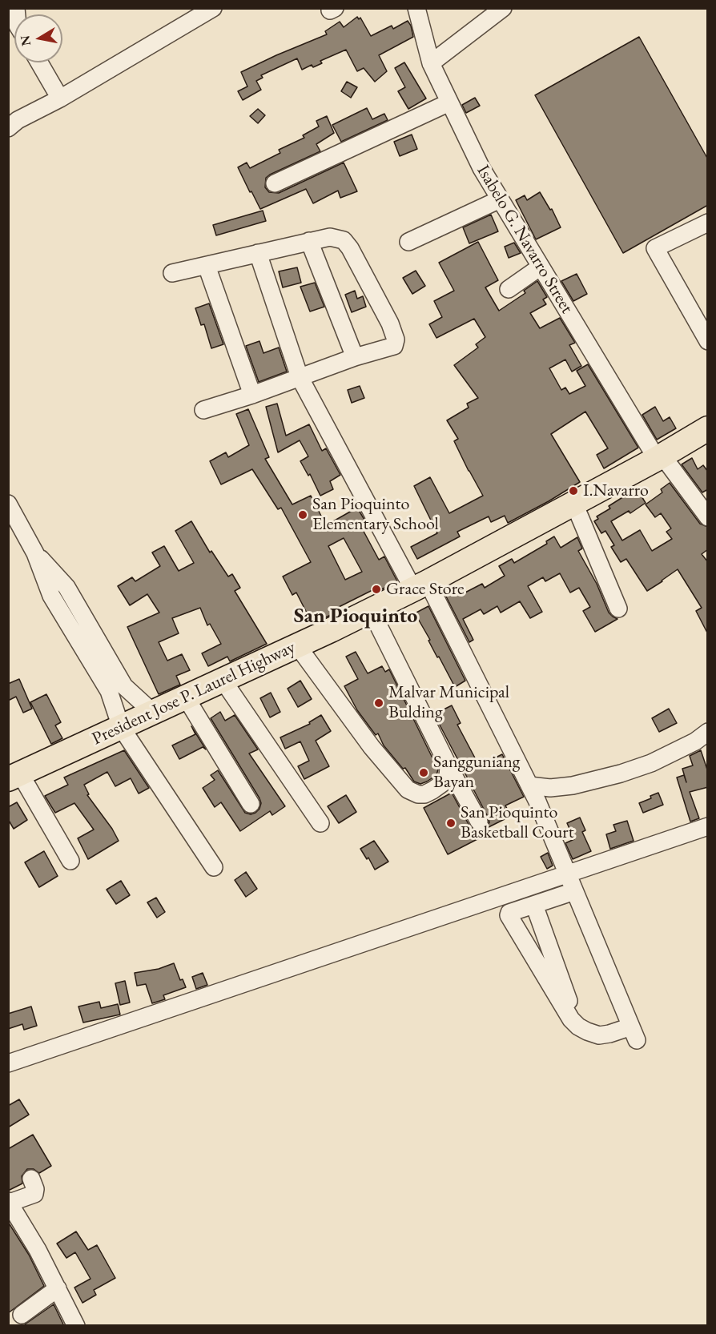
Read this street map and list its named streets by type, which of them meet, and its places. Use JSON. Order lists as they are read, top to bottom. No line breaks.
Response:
{"streets":{"highway":["President Jose P. Laurel Highway"],"street":["Isabelo G. Navarro Street"]},"crossings":[["Isabelo G. Navarro Street","President Jose P. Laurel Highway"]],"districts":["San Pioquinto"],"places":["I.Navarro","San Pioquinto Elementary School","Grace Store","Malvar Municipal Bulding","Sangguniang Bayan","San Pioquinto Basketball Court"],"north":"left"}
